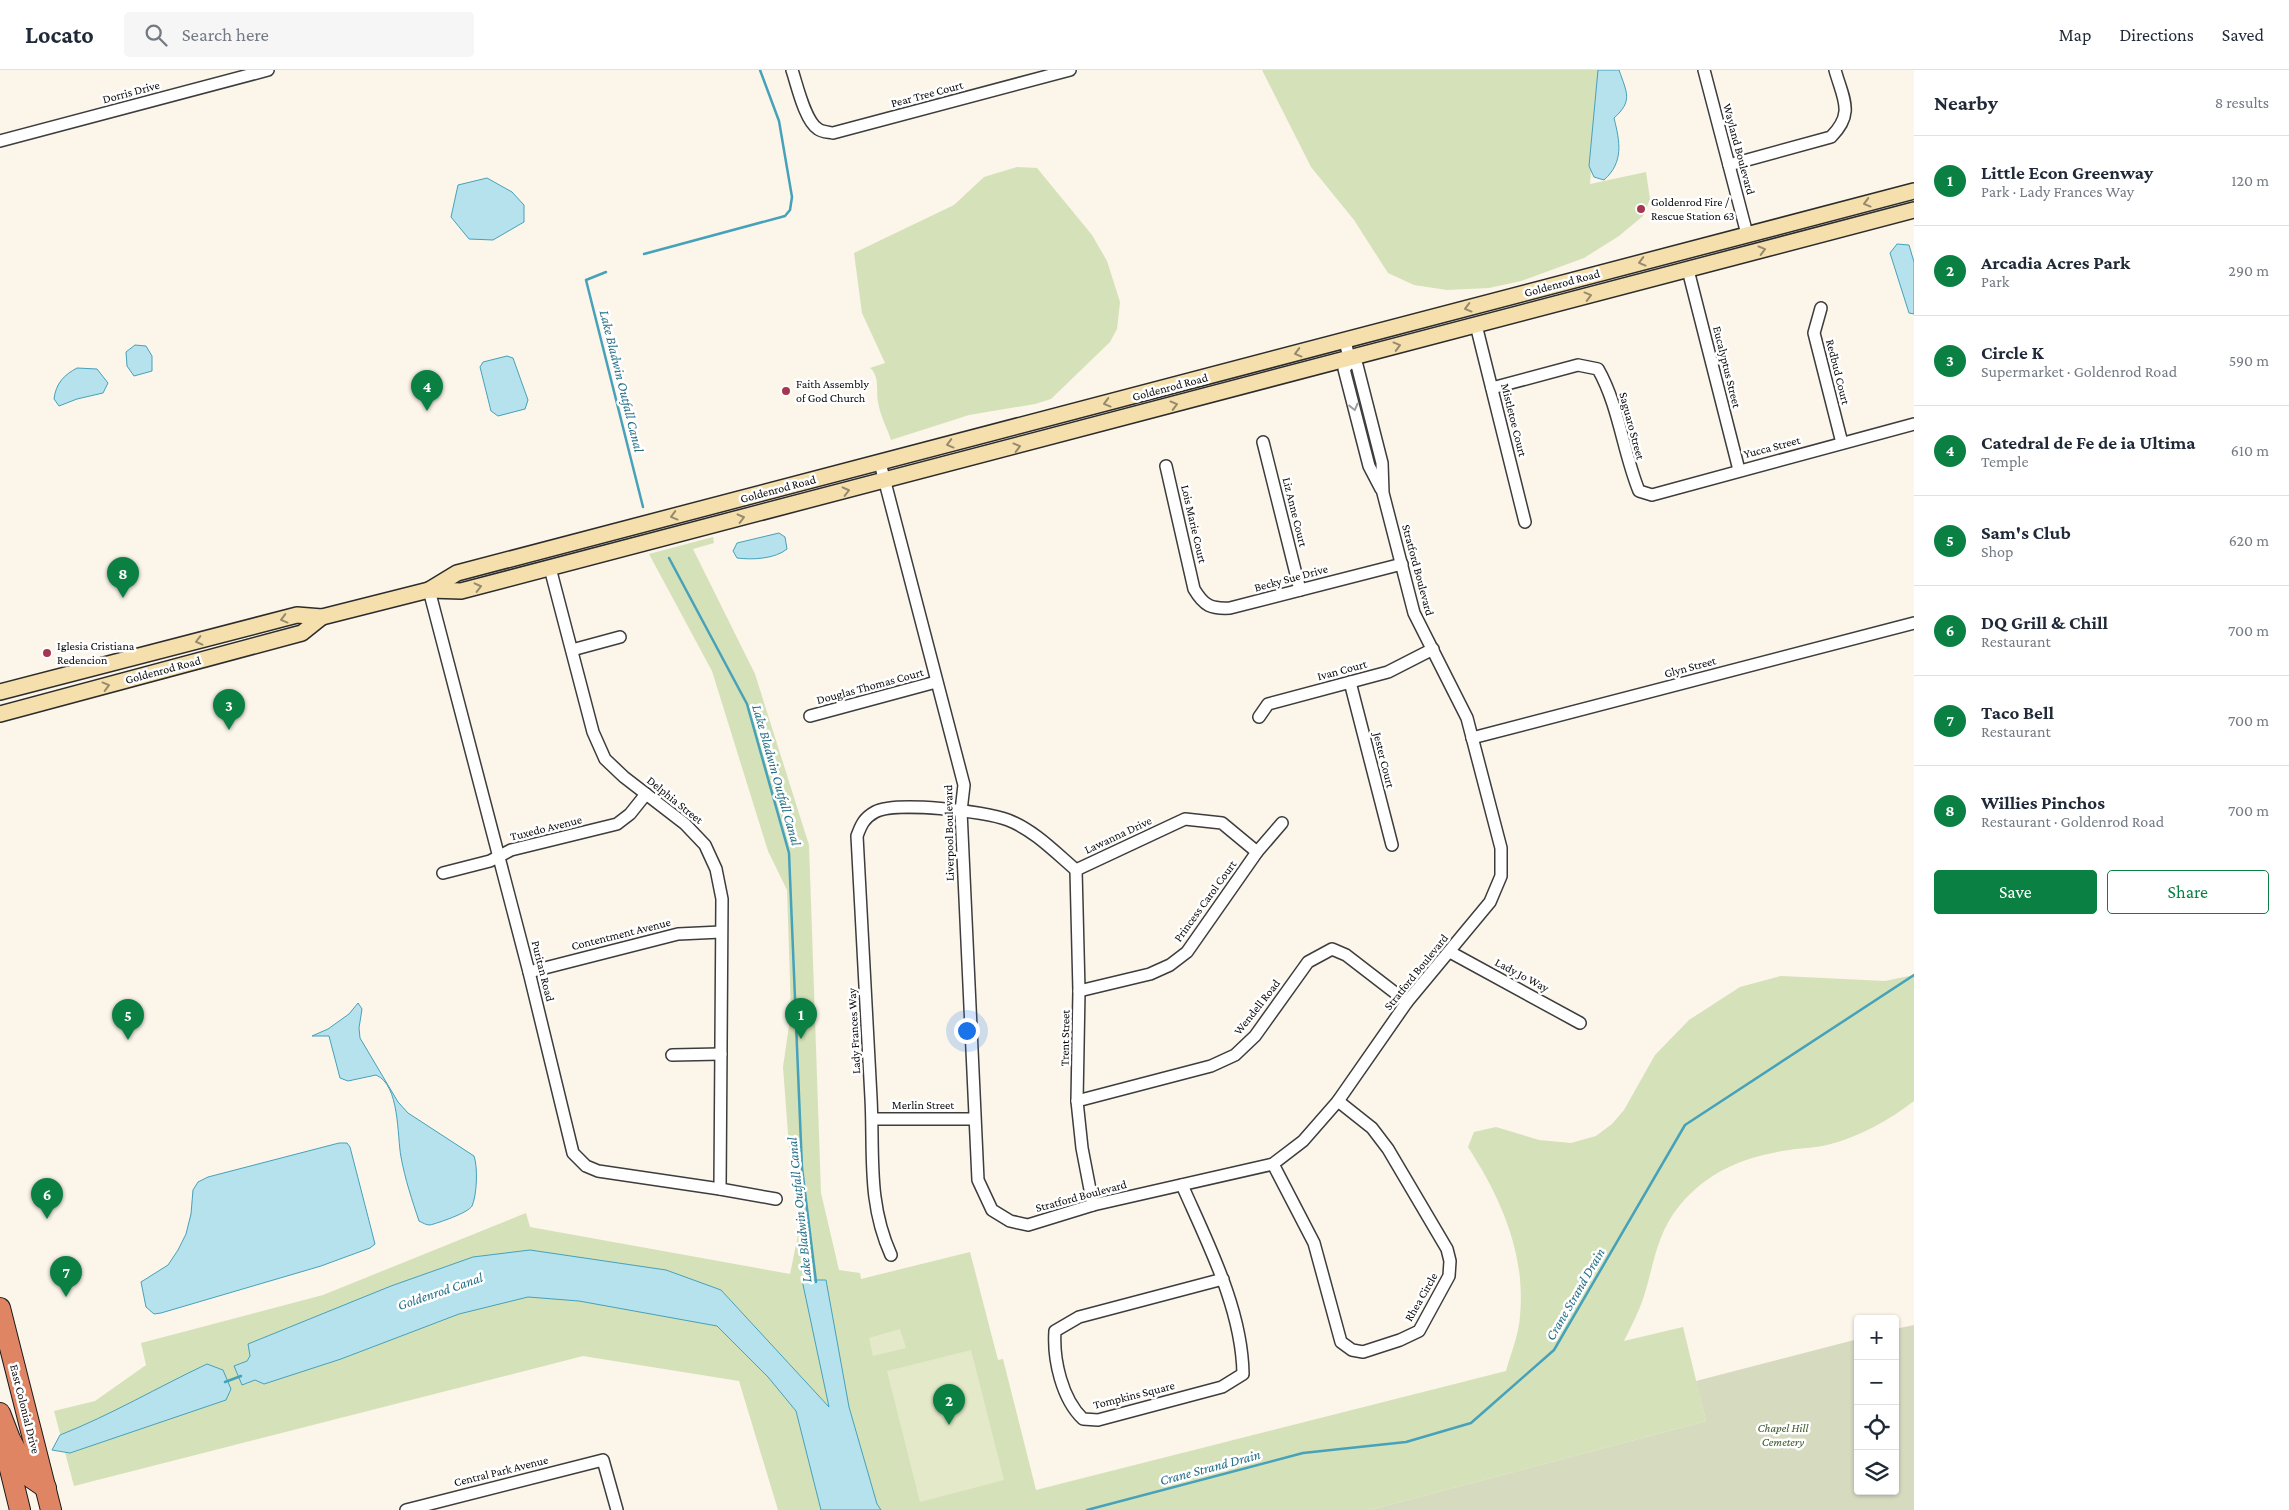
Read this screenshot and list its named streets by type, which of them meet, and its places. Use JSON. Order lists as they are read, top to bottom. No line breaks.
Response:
{"streets":{"highway":["East Colonial Drive"],"main road":["Goldenrod Road"],"street":["Dorris Drive","Pear Tree Court","Wayland Boulevard","Eucalyptus Street","Redbud Court","Mistletoe Court","Saguaro Street","Yucca Street","Liz Anne Court","Lois Marie Court","Stratford Boulevard","Becky Sue Drive","Glyn Street","Ivan Court","Douglas Thomas Court","Jester Court","Delphia Street","Tuxedo Avenue","Liverpool Boulevard","Lawanna Drive","Princess Carol Court","Contentment Avenue","Puritan Road","Lady Jo Way","Wendell Road","Lady Frances Way","Trent Street","Merlin Street","Rhea Circle","Tompkins Square","Central Park Avenue"]},"crossings":[["Wayland Boulevard","Goldenrod Road"],["Goldenrod Road","Eucalyptus Street"],["Goldenrod Road","Mistletoe Court"],["Goldenrod Road","Stratford Boulevard"],["Goldenrod Road","Delphia Street"],["Goldenrod Road","Liverpool Boulevard"],["Goldenrod Road","Puritan Road"],["Eucalyptus Street","Yucca Street"],["Redbud Court","Yucca Street"],["Mistletoe Court","Saguaro Street"],["Saguaro Street","Yucca Street"],["Liz Anne Court","Becky Sue Drive"],["Lois Marie Court","Becky Sue Drive"],["Stratford Boulevard","Becky Sue Drive"],["Stratford Boulevard","Glyn Street"],["Stratford Boulevard","Ivan Court"],["Stratford Boulevard","Liverpool Boulevard"],["Stratford Boulevard","Lady Jo Way"],["Stratford Boulevard","Wendell Road"],["Stratford Boulevard","Trent Street"],["Stratford Boulevard","Rhea Circle"],["Stratford Boulevard","Tompkins Square"],["Ivan Court","Jester Court"],["Douglas Thomas Court","Liverpool Boulevard"],["Delphia Street","Tuxedo Avenue"],["Delphia Street","Contentment Avenue"],["Delphia Street","Puritan Road"],["Tuxedo Avenue","Puritan Road"],["Liverpool Boulevard","Lawanna Drive"],["Liverpool Boulevard","Merlin Street"],["Lawanna Drive","Princess Carol Court"],["Lawanna Drive","Lady Frances Way"],["Lawanna Drive","Trent Street"],["Princess Carol Court","Trent Street"],["Contentment Avenue","Puritan Road"],["Wendell Road","Trent Street"],["Lady Frances Way","Merlin Street"]],"water":["Lake Bladwin Outfall Canal","Goldenrod Canal","Crane Strand Drain"],"parks":["Chapel Hill Cemetery"],"places":["Goldenrod Fire / Rescue Station 63","Faith Assembly of God Church","Iglesia Cristiana Redencion"],"page":{"header":"Locato","search":"Search here","nav":["Map","Directions","Saved"],"heading":["Nearby","8 results"],"list":[{"mark":"1","name":"Little Econ Greenway","note":"Park · Lady Frances Way","value":"120 m"},{"mark":"2","name":"Arcadia Acres Park","note":"Park","value":"290 m"},{"mark":"3","name":"Circle K","note":"Supermarket · Goldenrod Road","value":"590 m"},{"mark":"4","name":"Catedral de Fe de ia Ultima","note":"Temple","value":"610 m"},{"mark":"5","name":"Sam's Club","note":"Shop","value":"620 m"},{"mark":"6","name":"DQ Grill & Chill","note":"Restaurant","value":"700 m"},{"mark":"7","name":"Taco Bell","note":"Restaurant","value":"700 m"},{"mark":"8","name":"Willies Pinchos","note":"Restaurant · Goldenrod Road","value":"700 m"}],"pins":["4","8","3","1","5","6","7","2"],"buttons":["Save","Share"],"map_buttons":["+","−"]}}
